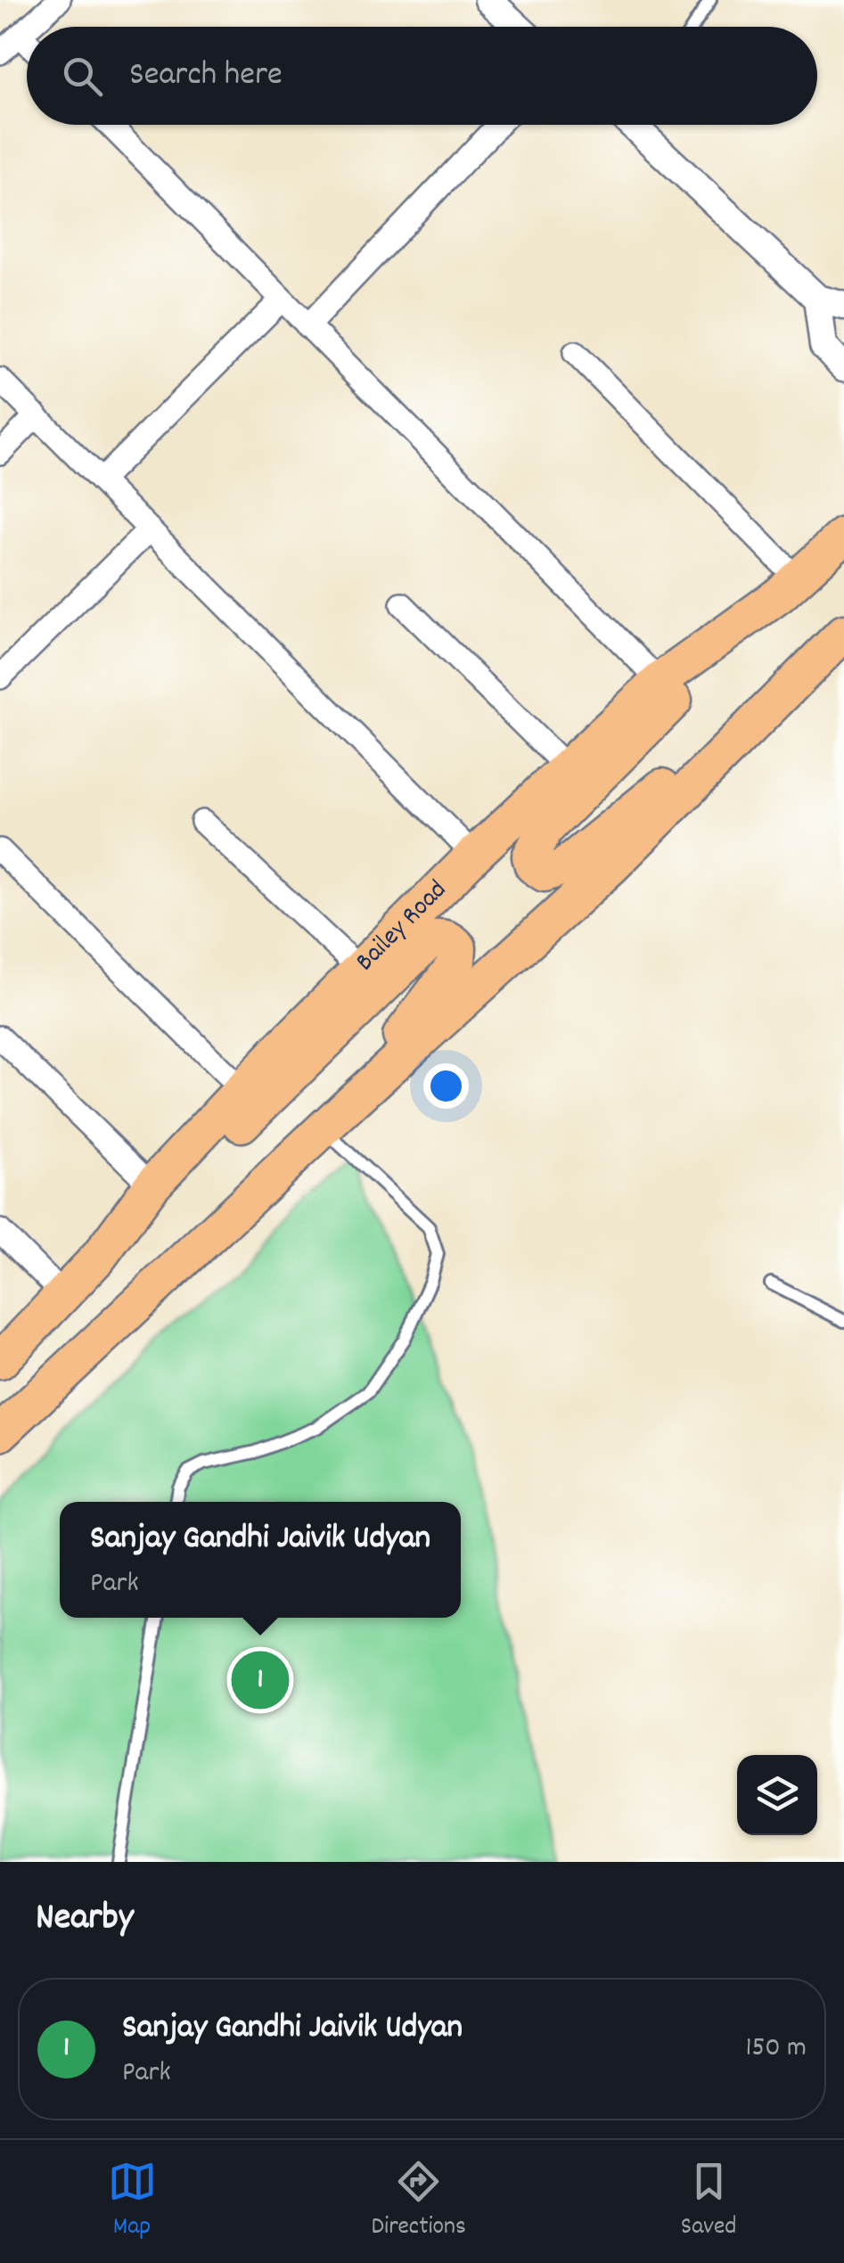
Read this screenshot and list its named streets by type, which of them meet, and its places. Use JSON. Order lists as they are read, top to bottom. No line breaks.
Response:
{"streets":{"highway":["Bailey Road"]},"page":{"search":"Search here","popup":["Sanjay Gandhi Jaivik Udyan","Park"],"pins":"1","heading":"Nearby","list":[{"mark":"1","name":"Sanjay Gandhi Jaivik Udyan","note":"Park","value":"150 m"}],"nav":["Map","Directions","Saved"]}}
